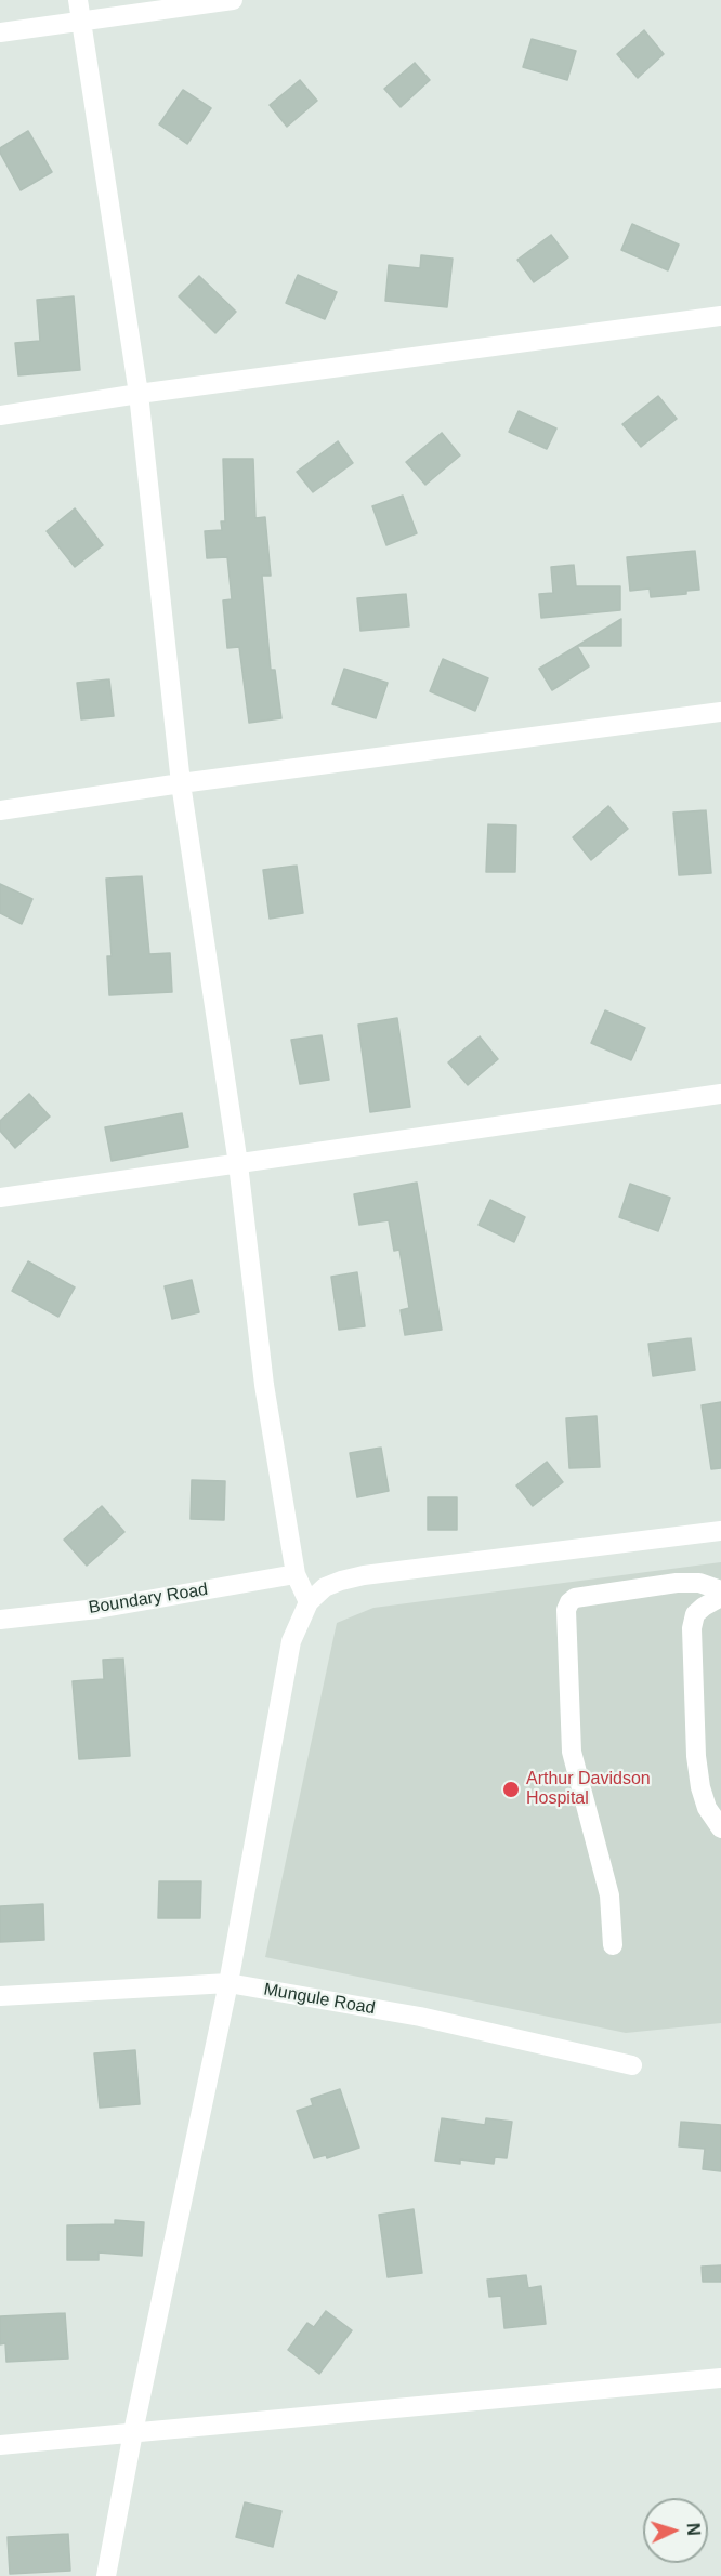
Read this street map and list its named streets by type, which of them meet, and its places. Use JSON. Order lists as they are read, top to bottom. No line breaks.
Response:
{"streets":{"street":["Boundary Road","Mungule Road"]},"places":["Arthur Davidson Hospital"],"north":"right"}
